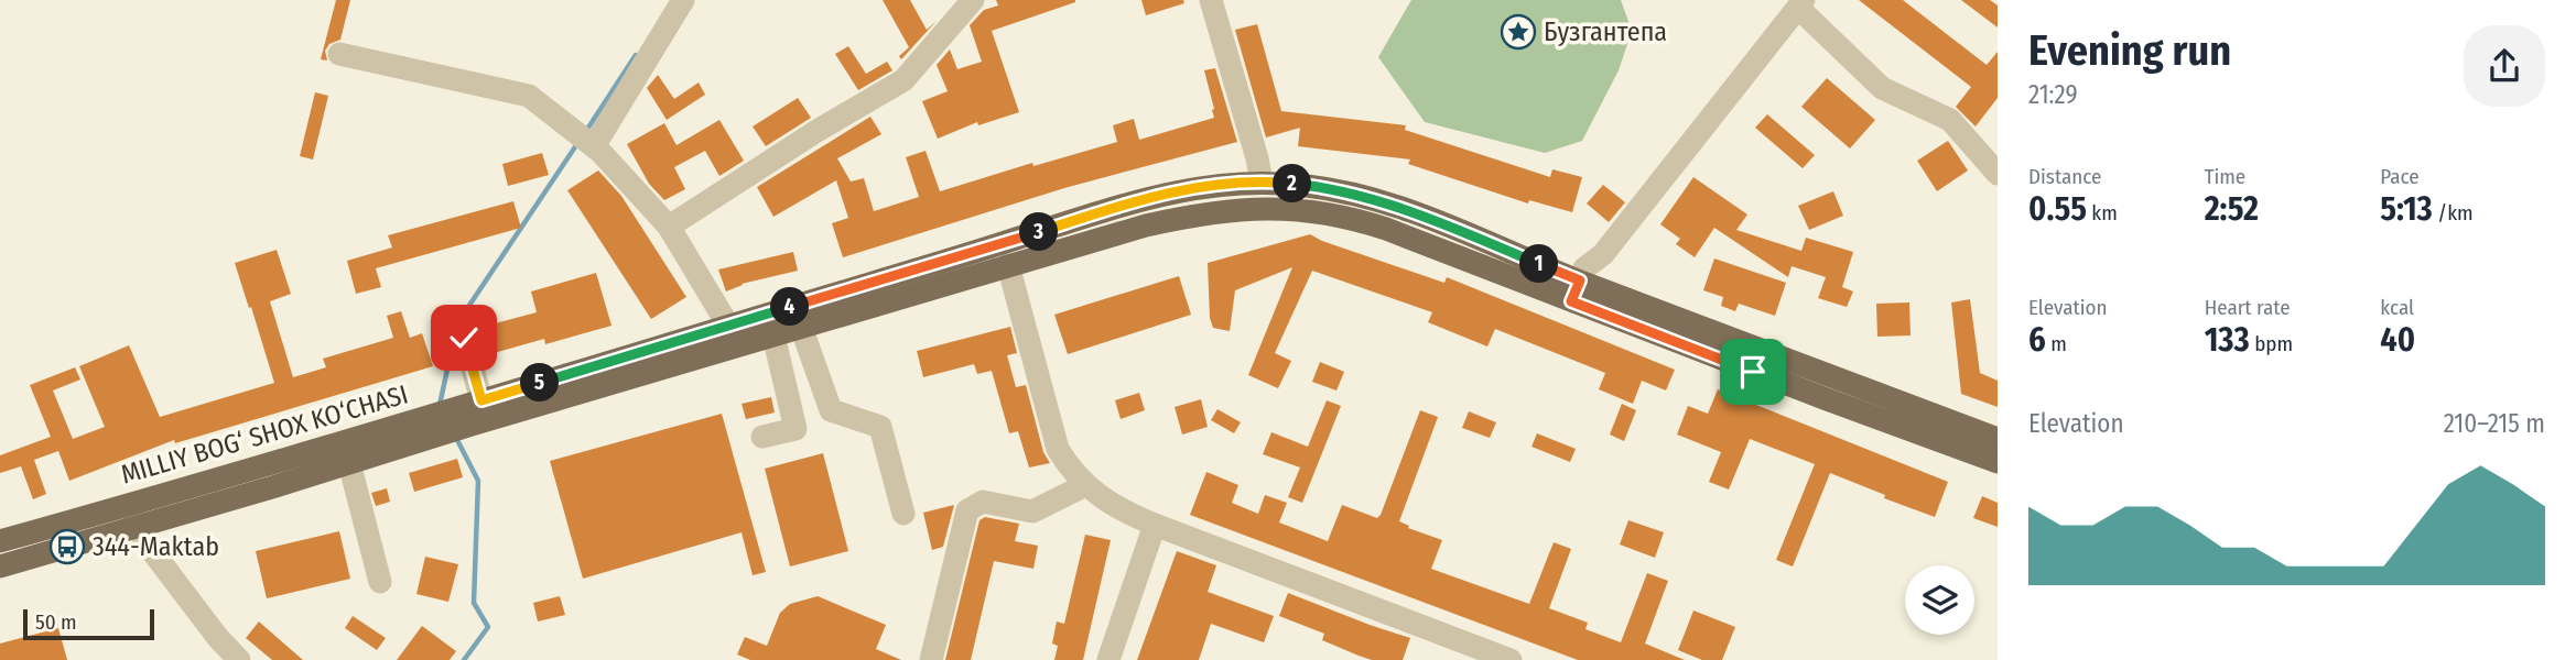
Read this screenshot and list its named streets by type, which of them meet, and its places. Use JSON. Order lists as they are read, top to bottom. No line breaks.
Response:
{"streets":{"main road":["MILLIY BOG‘ SHOX KO‘CHASI"]},"places":{"place":["Бузгантепа"],"bus stop":["344-Maktab"]},"scale_bar":"50 m","page":{"heading":["Evening run","21:29"],"stats":[["Distance","0.55 km"],["Time","2:52"],["Pace","5:13 /km"],["Elevation","6 m"],["Heart rate","133 bpm"],["kcal","40"]],"pins":["2","3","1","4","5"],"chart":["Elevation","210–215 m"],"scale":"50 m"}}
